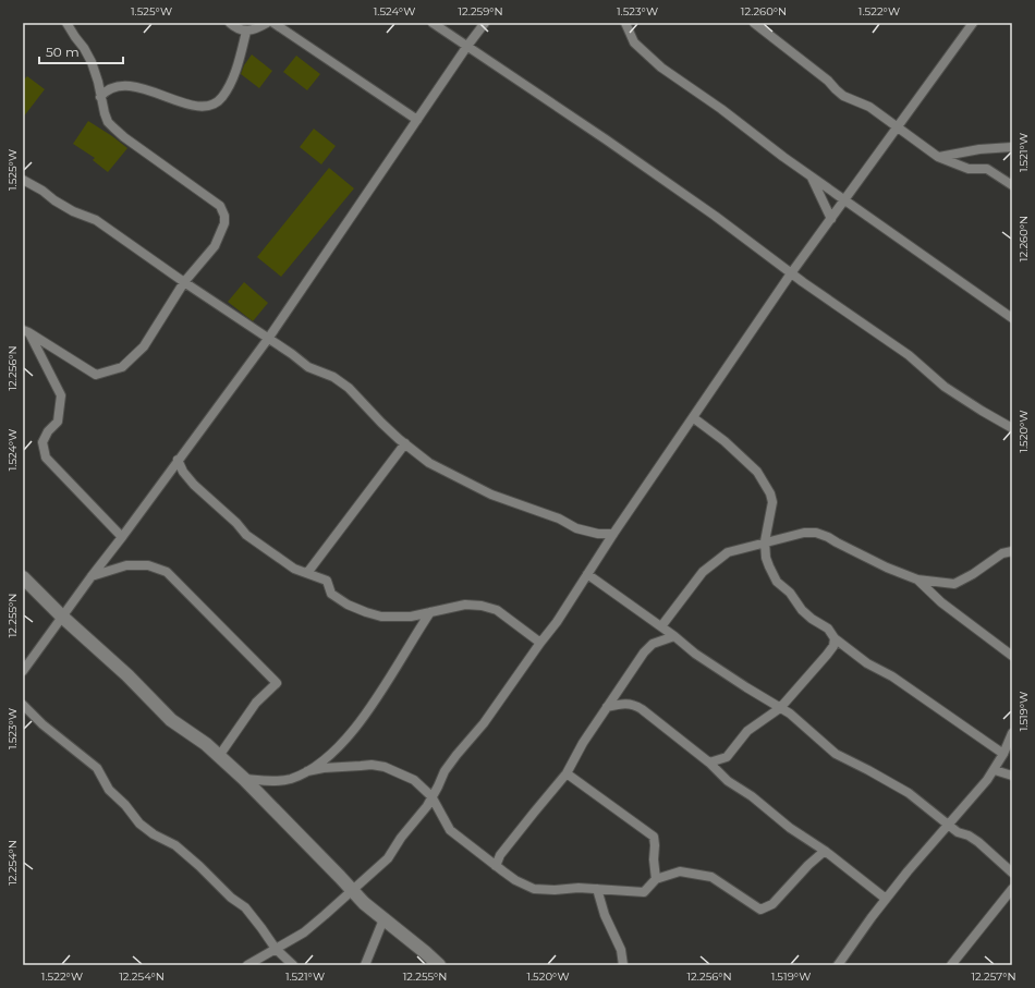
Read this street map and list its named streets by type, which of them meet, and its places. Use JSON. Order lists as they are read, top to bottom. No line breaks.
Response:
{"scale_bar":"50 m","coordinates":["1.525°W","1.524°W","12.259°N","1.523°W","12.260°N","1.522°W","1.521°W","12.256°N","1.520°W","12.255°N","1.519°W","12.254°N","12.257°N"]}
